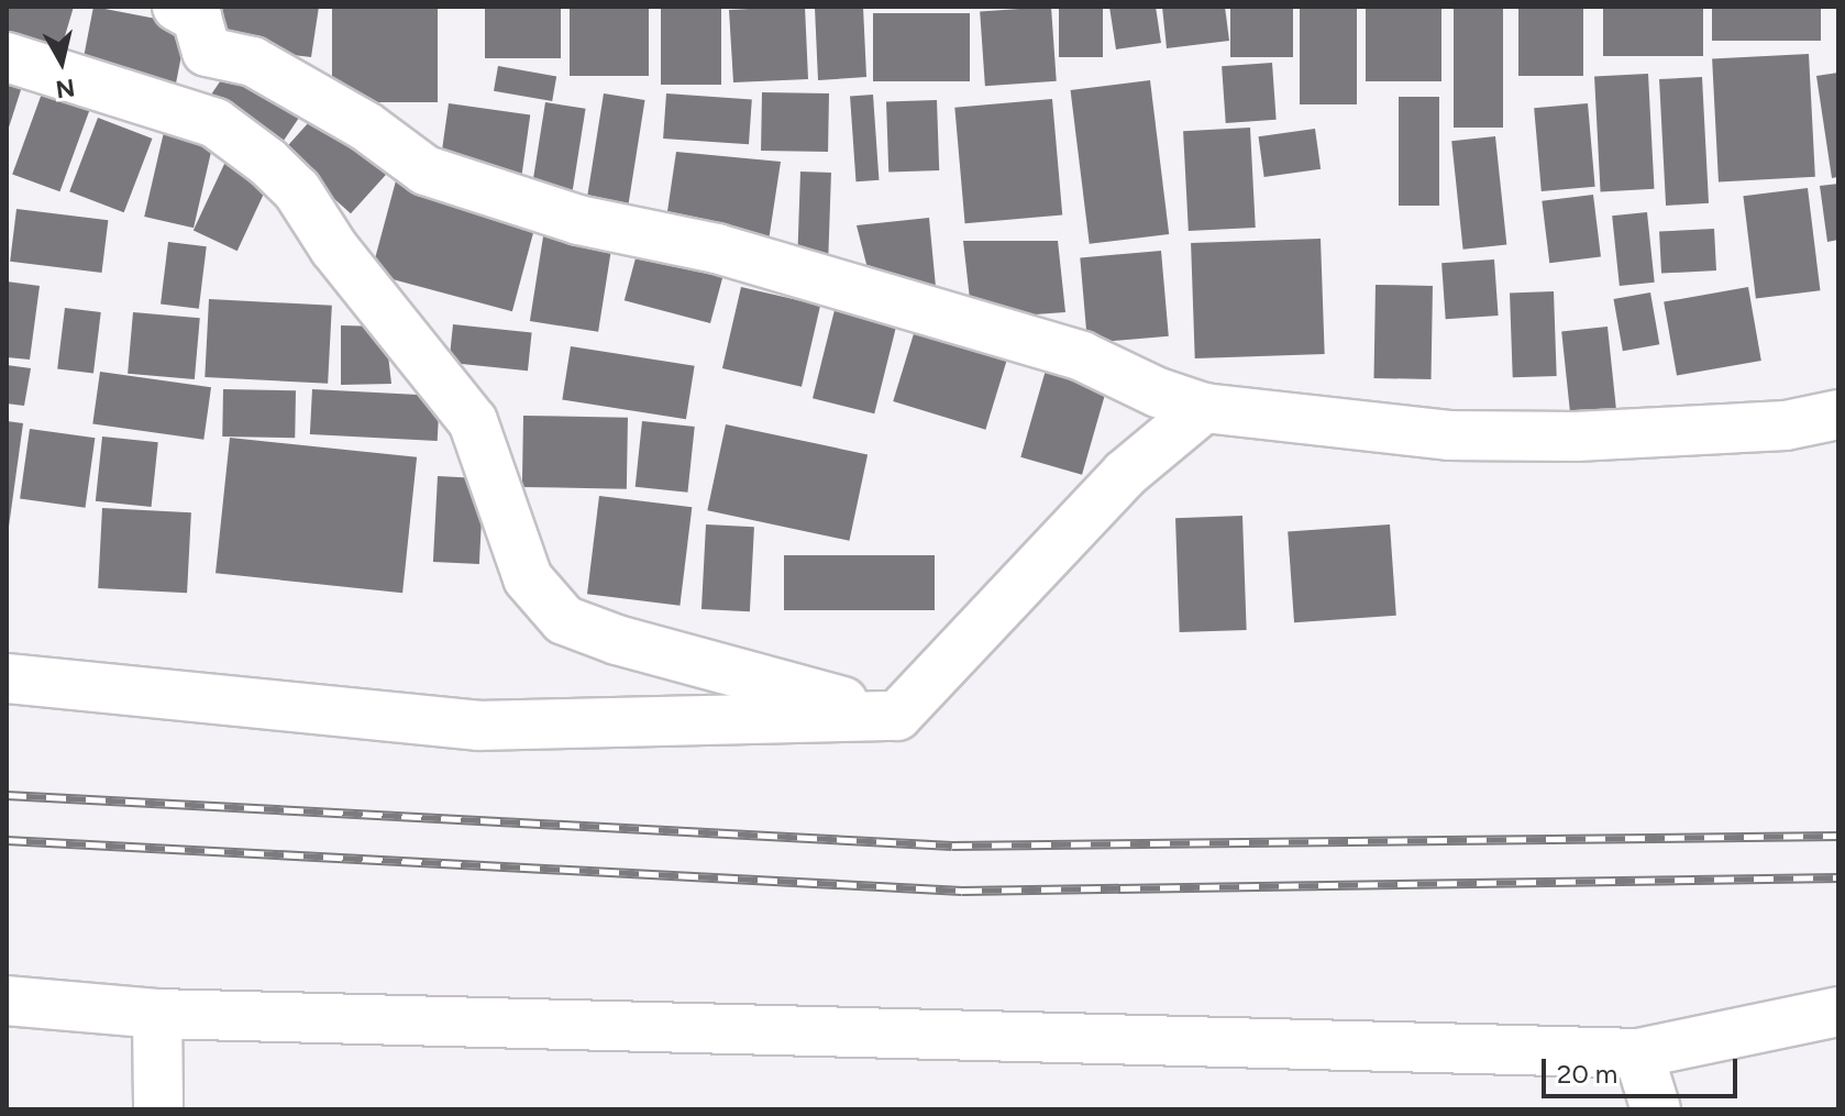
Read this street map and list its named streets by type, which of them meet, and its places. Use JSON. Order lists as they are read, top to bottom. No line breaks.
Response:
{"scale_bar":"20 m","north":"bottom"}
